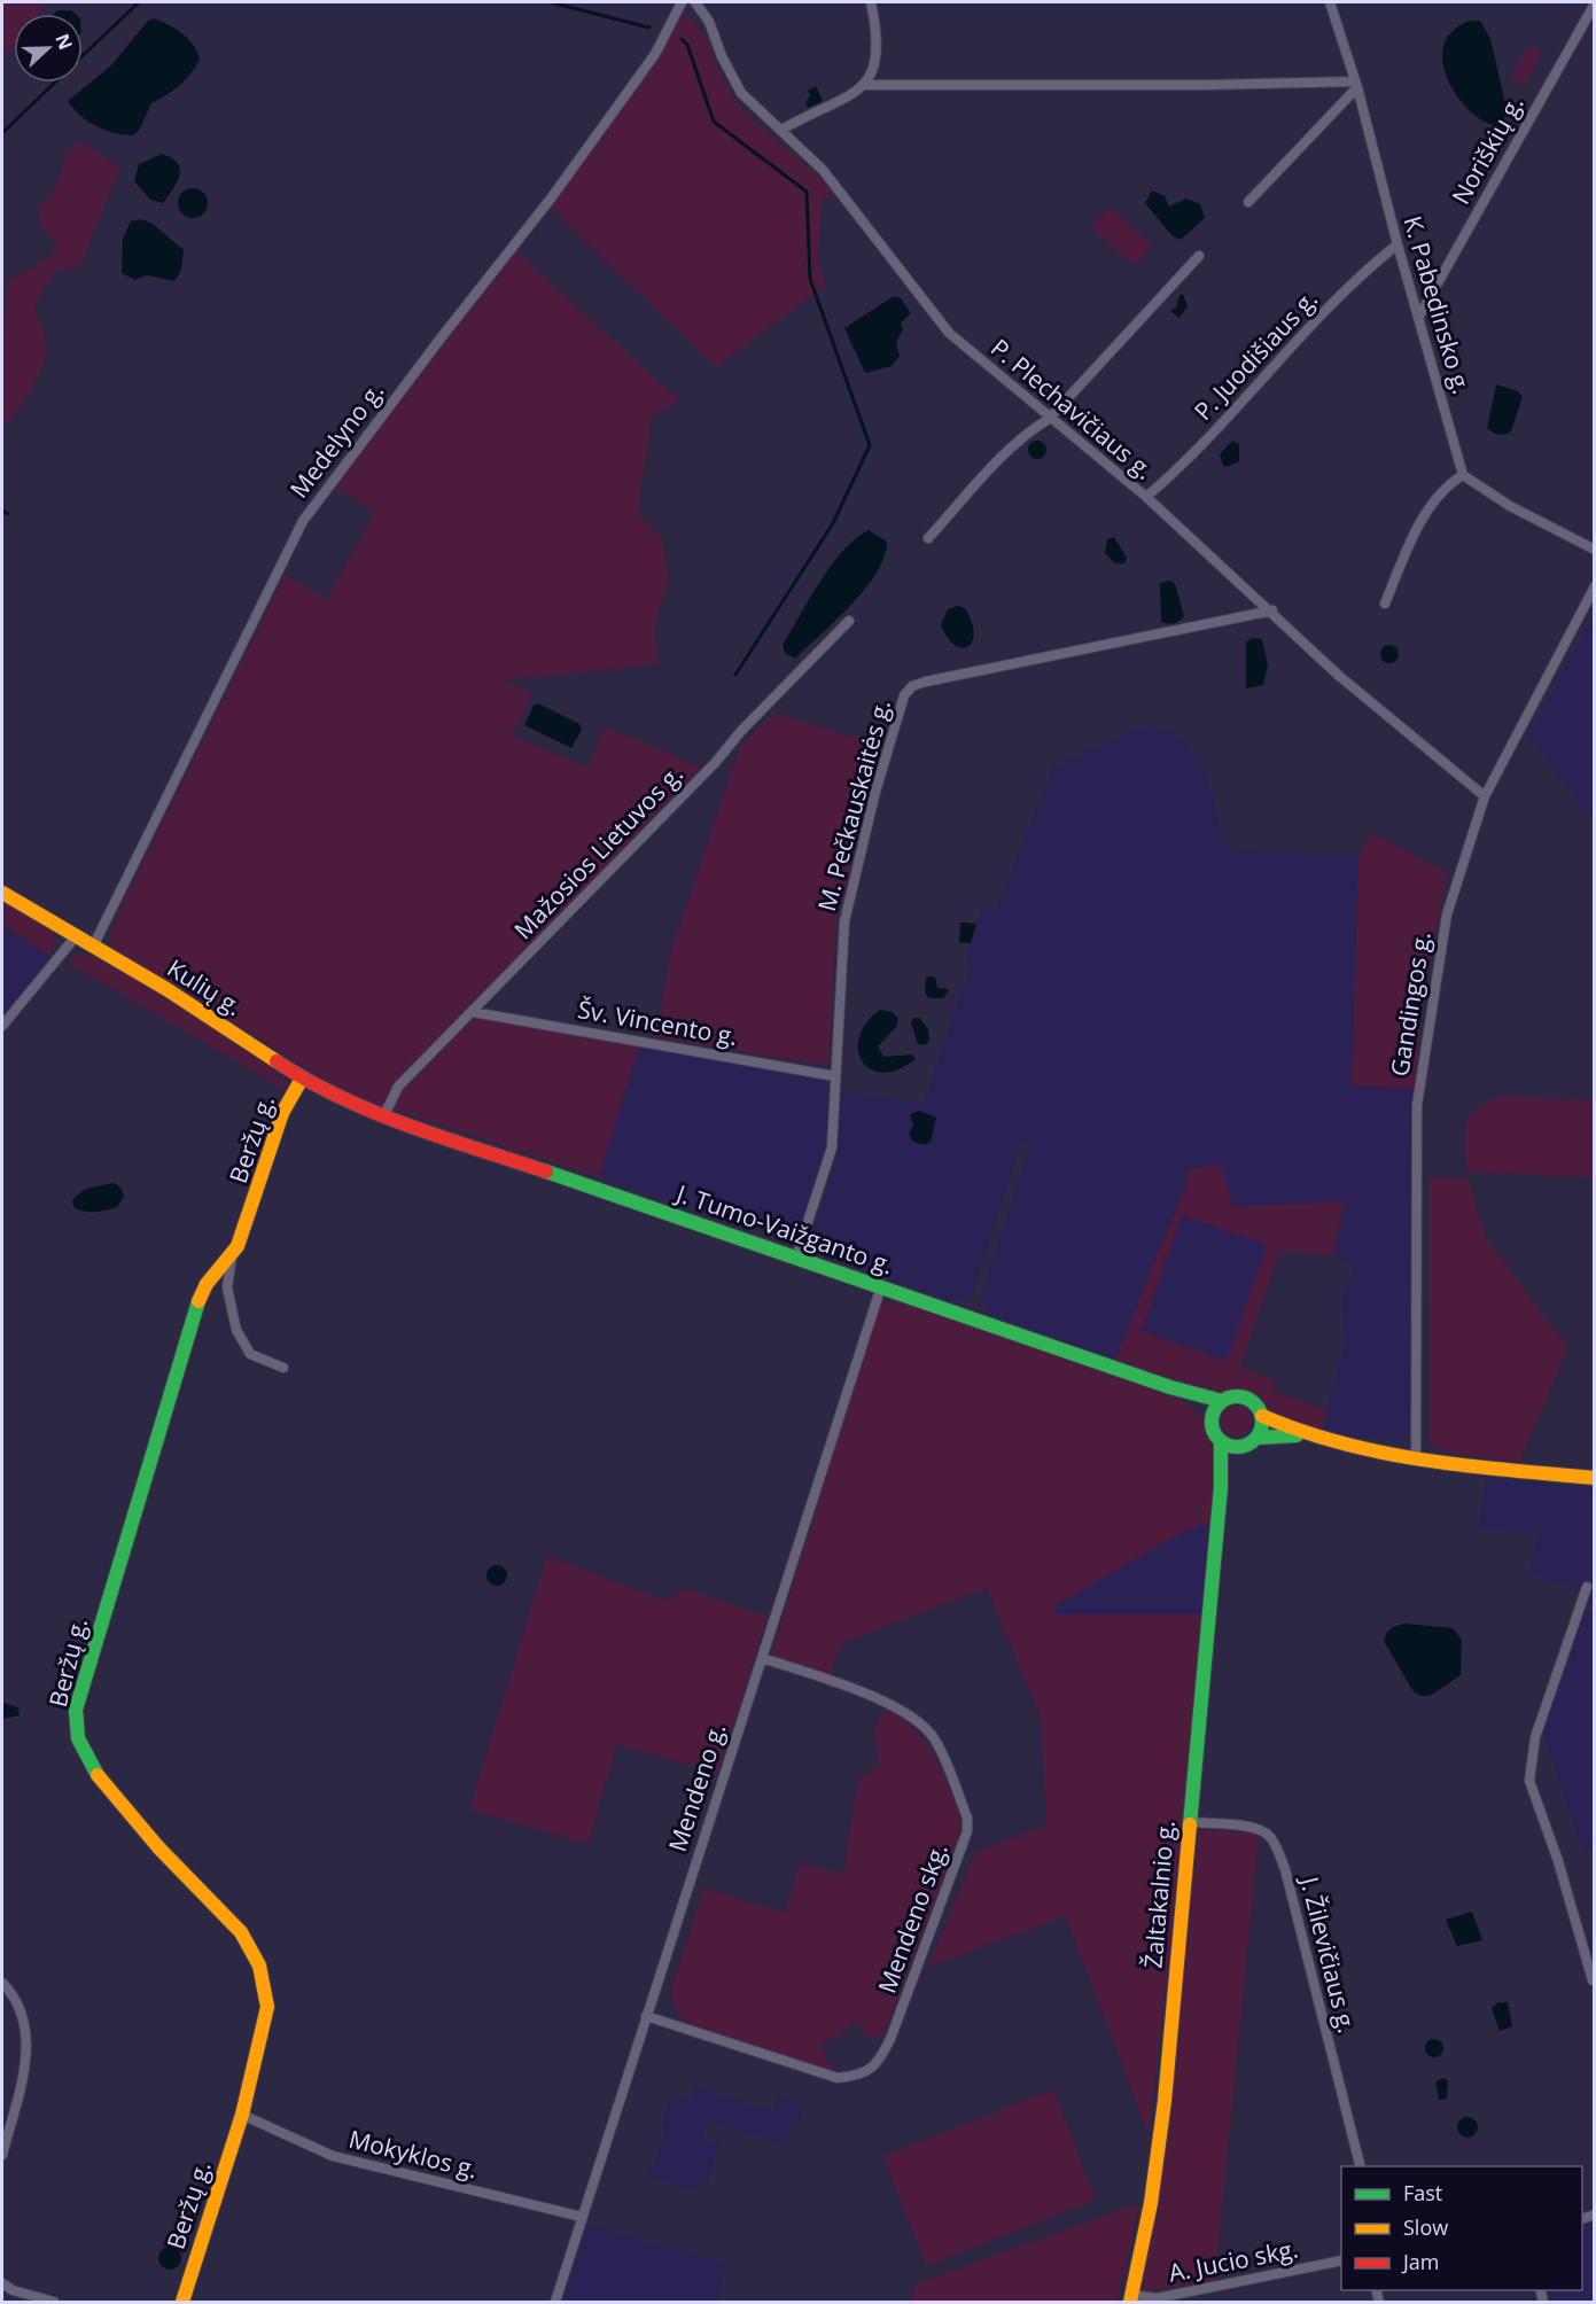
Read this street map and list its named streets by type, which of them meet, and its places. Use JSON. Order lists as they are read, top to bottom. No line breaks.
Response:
{"streets":{"main road":["Kulių g.","Beržų g.","J. Tumo-Vaižganto g.","Žaltakalnio g."],"street":["Noriškių g.","K. Pabedinsko g.","P. Juodišiaus g.","P. Plechavičiaus g.","Medelyno g.","M. Pečkauskaitės g.","Mažosios Lietuvos g.","Gandingos g.","Šv. Vincento g.","Mendeno g.","Mendeno skg.","J. Žilevičiaus g.","Mokyklos g.","A. Jucio skg."]},"crossings":[["Noriškių g.","K. Pabedinsko g."],["K. Pabedinsko g.","P. Juodišiaus g."],["P. Juodišiaus g.","P. Plechavičiaus g."],["P. Plechavičiaus g.","M. Pečkauskaitės g."],["P. Plechavičiaus g.","Gandingos g."],["Medelyno g.","Kulių g."],["M. Pečkauskaitės g.","Šv. Vincento g."],["M. Pečkauskaitės g.","J. Tumo-Vaižganto g."],["Mažosios Lietuvos g.","Kulių g."],["Mažosios Lietuvos g.","Šv. Vincento g."],["Mažosios Lietuvos g.","J. Tumo-Vaižganto g."],["Kulių g.","Beržų g."],["Kulių g.","J. Tumo-Vaižganto g."],["Beržų g.","Mokyklos g."],["J. Tumo-Vaižganto g.","Mendeno g."],["J. Tumo-Vaižganto g.","Žaltakalnio g."],["Mendeno g.","Mendeno skg."],["Mendeno g.","Mokyklos g."],["Žaltakalnio g.","J. Žilevičiaus g."],["Žaltakalnio g.","A. Jucio skg."]],"legend":["Fast","Slow","Jam"],"north":"right"}
